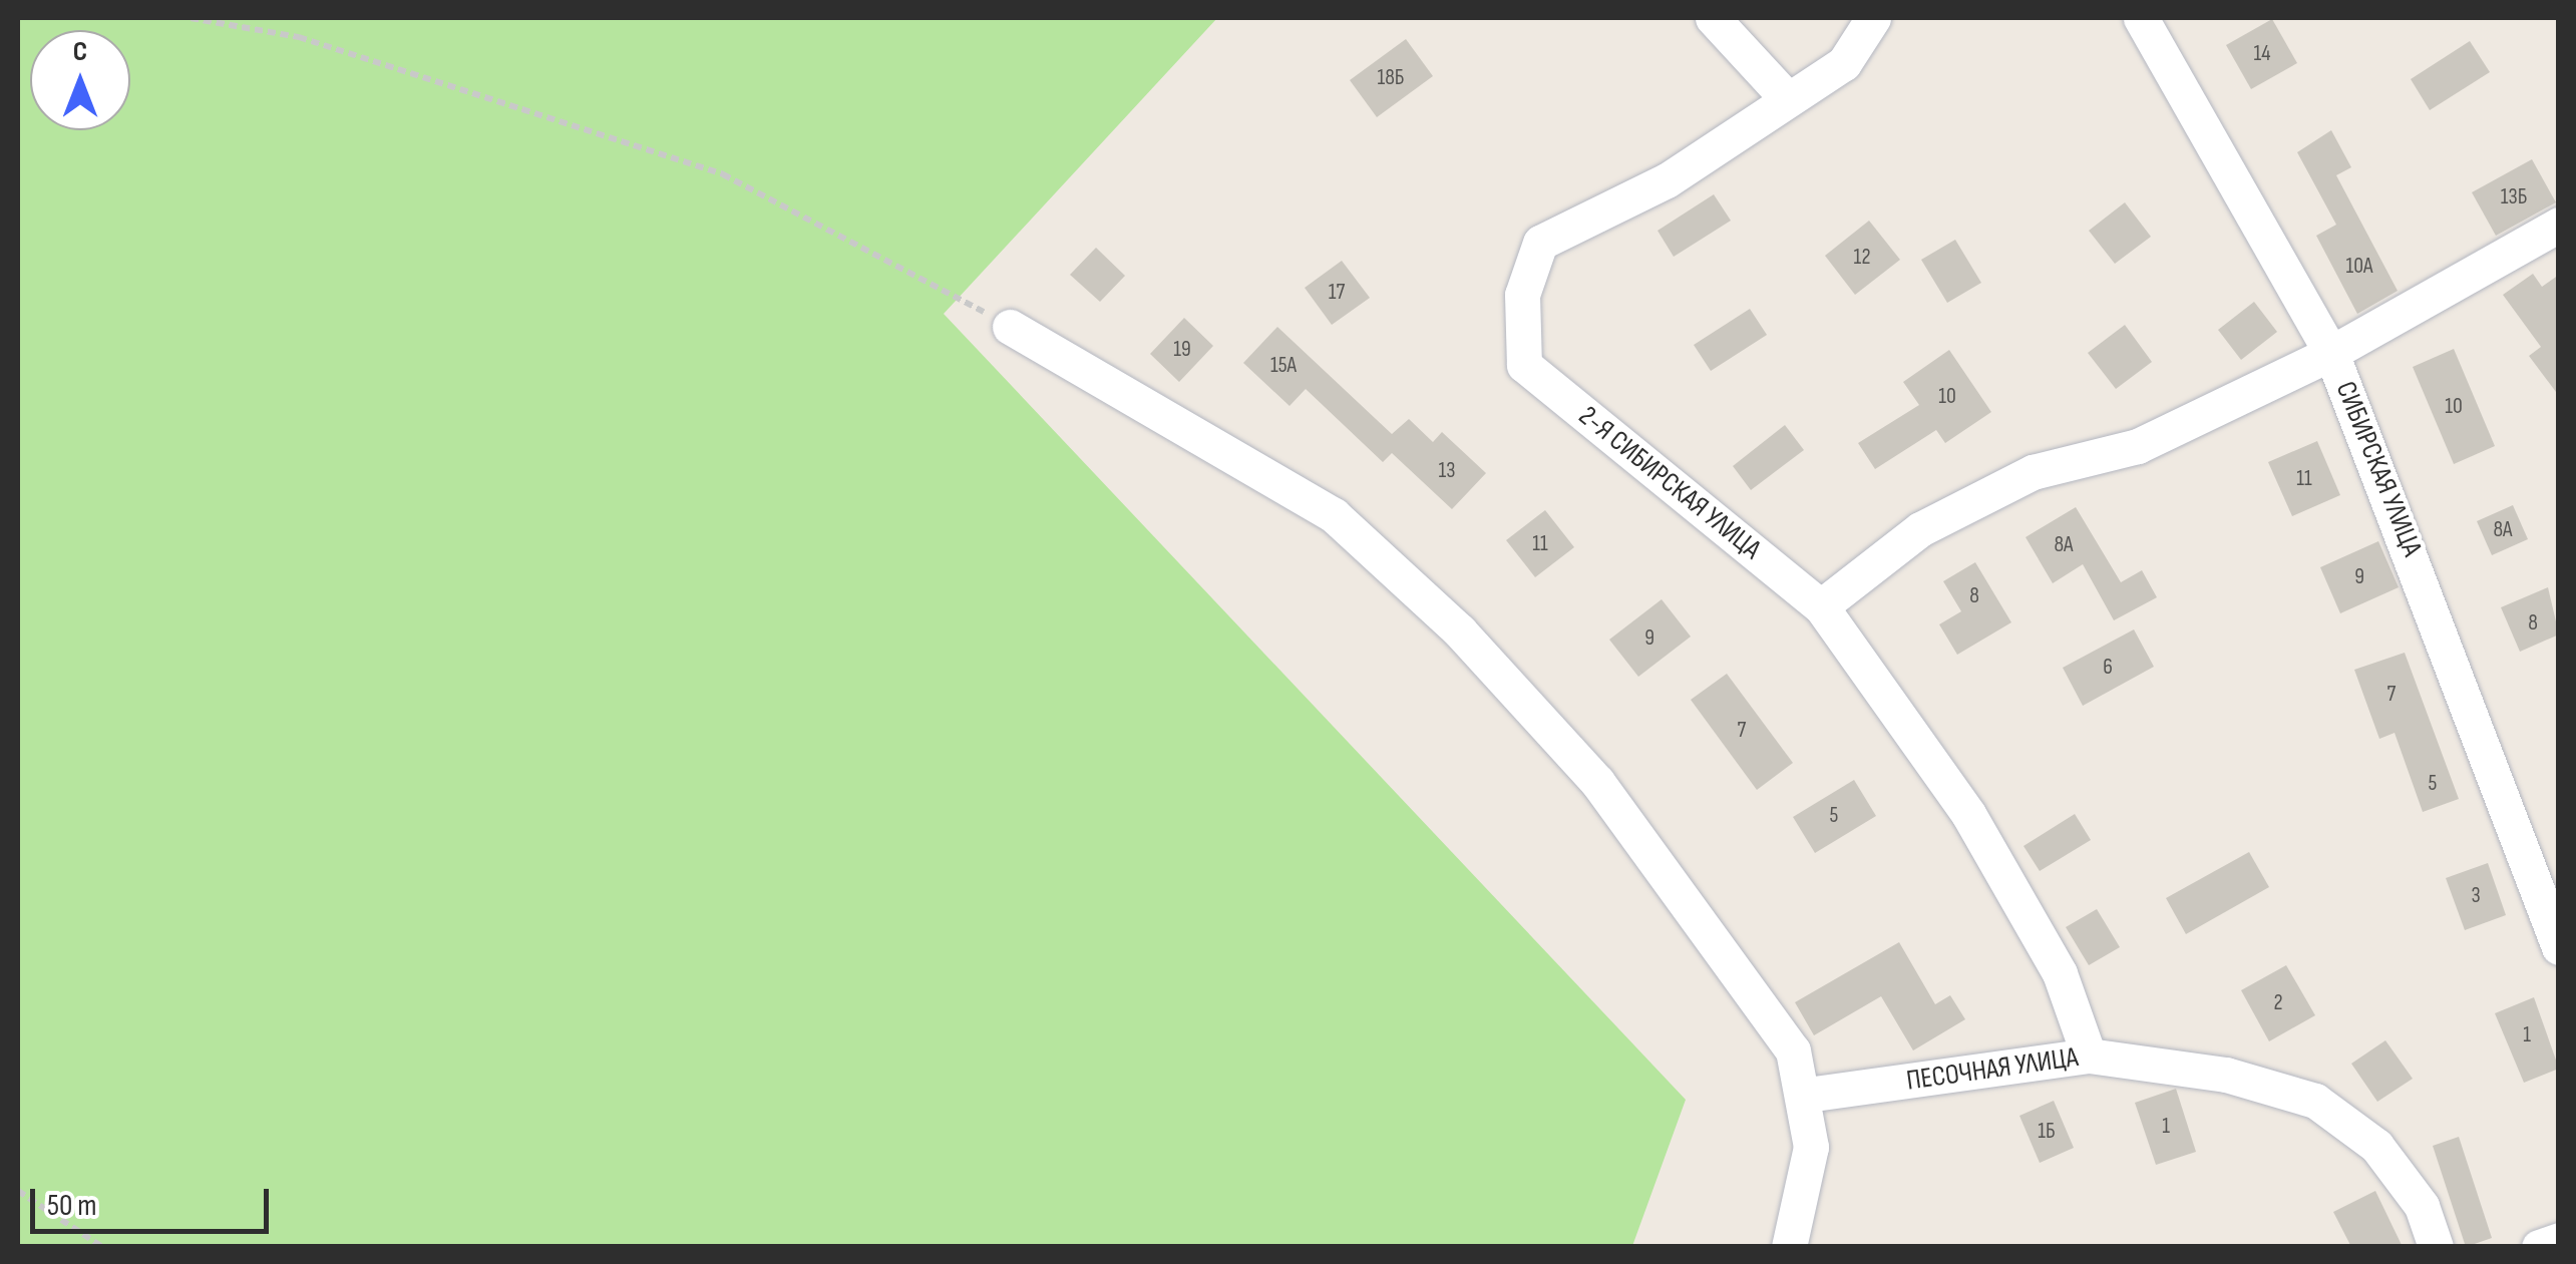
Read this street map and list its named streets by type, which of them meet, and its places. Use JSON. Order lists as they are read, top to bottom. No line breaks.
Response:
{"streets":{"street":["СИБИРСКАЯ УЛИЦА","2-Я СИБИРСКАЯ УЛИЦА","ПЕСОЧНАЯ УЛИЦА"]},"crossings":[["2-Я СИБИРСКАЯ УЛИЦА","ПЕСОЧНАЯ УЛИЦА"]],"house_numbers":["14","18Б","13Б","12","10А","17","19","15А","10","10","13","11","8А","11","8А","9","8","8","9","6","7","7","5","5","3","2","1","1","1Б"],"scale_bar":"50 m","north":"top"}
